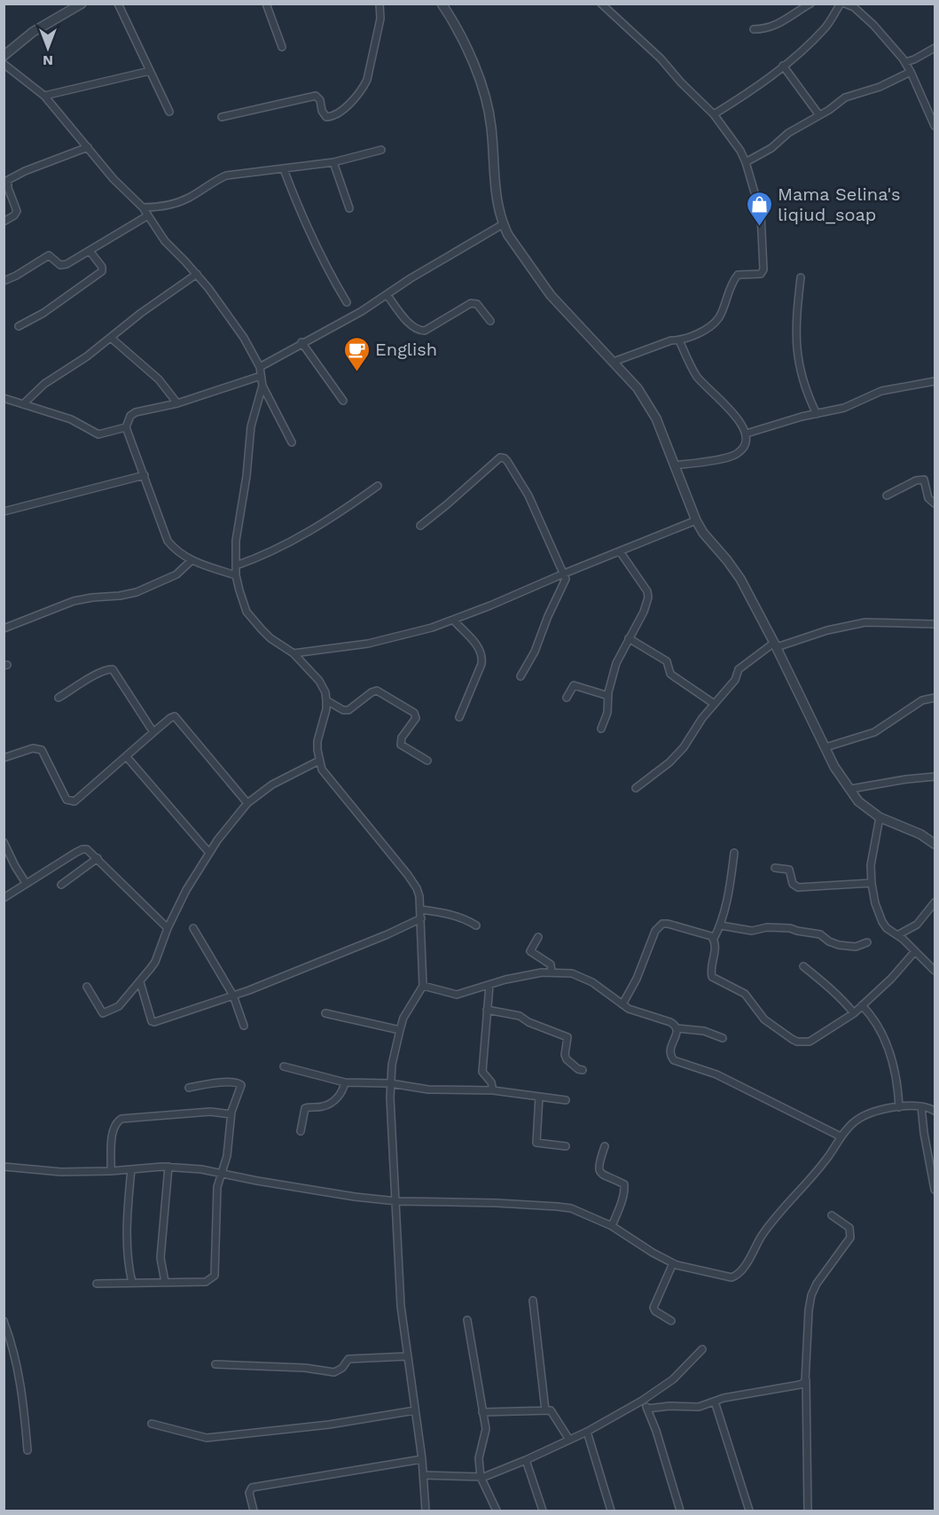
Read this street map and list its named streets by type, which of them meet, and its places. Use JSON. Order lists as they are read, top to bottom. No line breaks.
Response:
{"places":{"shop":["Mama Selina's liqiud_soap"],"cafe":["English"]},"north":"bottom"}
